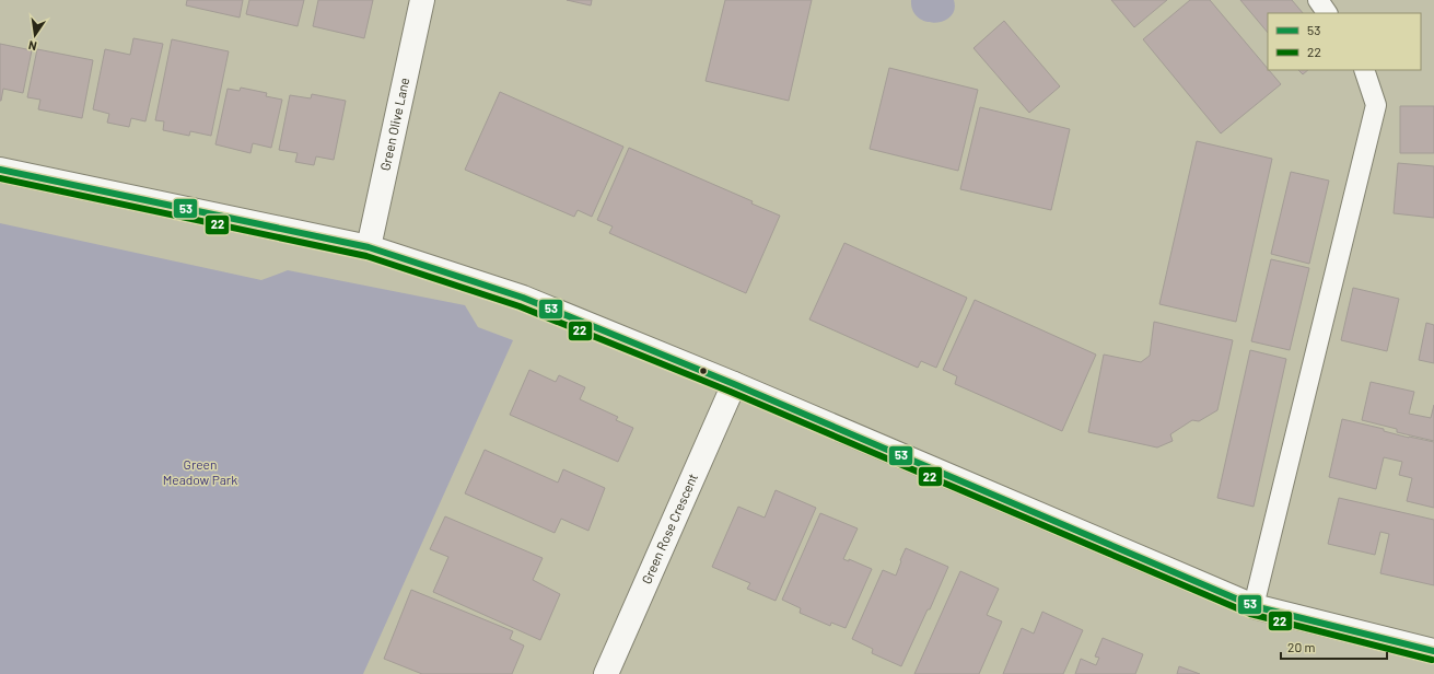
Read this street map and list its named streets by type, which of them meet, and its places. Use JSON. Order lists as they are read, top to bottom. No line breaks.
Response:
{"streets":{"street":["Green Olive Lane","Green Rose Crescent"]},"parks":["Green Meadow Park"],"lines":["transit line 53","transit line 22"],"legend":["53","22"],"scale_bar":"20 m","north":"bottom"}
